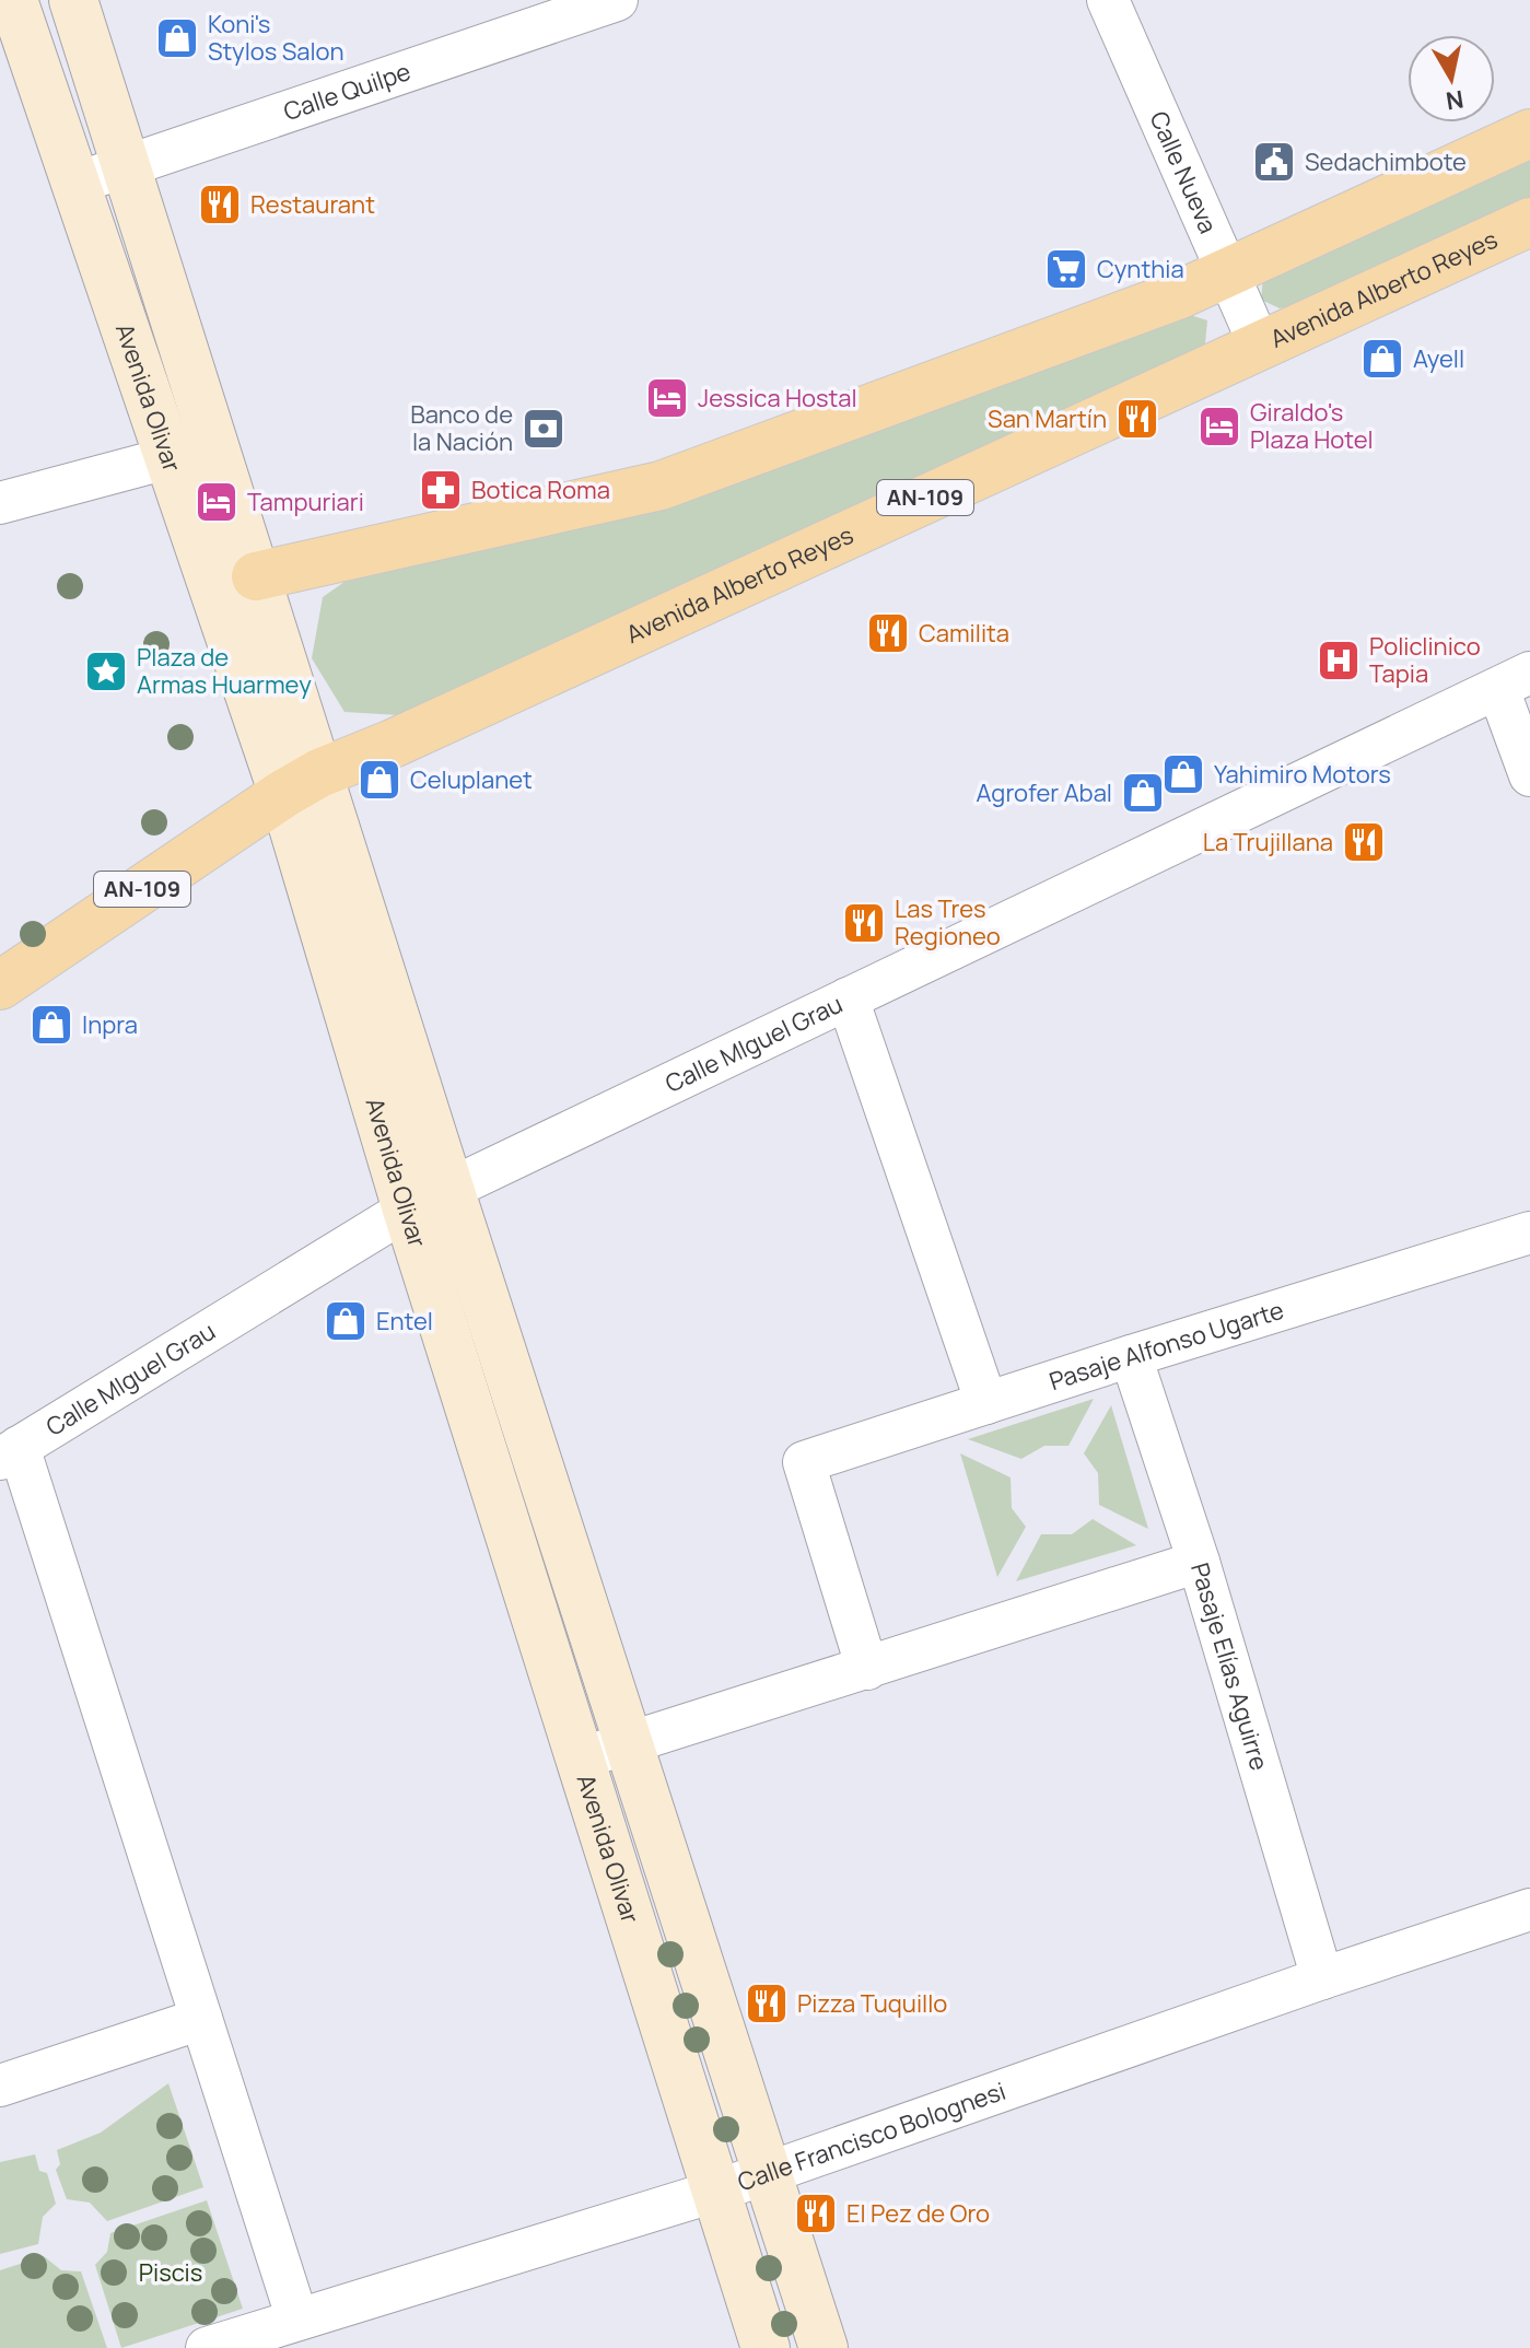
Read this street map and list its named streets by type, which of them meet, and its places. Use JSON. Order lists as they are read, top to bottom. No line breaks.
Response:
{"streets":{"main road":["Avenida Alberto Reyes","AN-109"],"street":["Calle Quilpe","Calle Nueva","Avenida Olivar","Calle MIguel Grau","Pasaje Alfonso Ugarte","Pasaje Elías Aguirre","Calle Francisco Bolognesi"]},"crossings":[["Calle Quilpe","Avenida Olivar"],["Calle Nueva","Avenida Alberto Reyes"],["Avenida Alberto Reyes","Avenida Olivar"],["Avenida Alberto Reyes","AN-109"],["Avenida Olivar","AN-109"],["Avenida Olivar","Calle MIguel Grau"],["Avenida Olivar","Calle Francisco Bolognesi"],["Pasaje Alfonso Ugarte","Pasaje Elías Aguirre"],["Pasaje Elías Aguirre","Calle Francisco Bolognesi"]],"parks":["Piscis"],"places":{"shop":["Koni's Stylos Salon","Ayell","Yahimiro Motors","Celuplanet","Agrofer Abal","Inpra","Entel"],"public building":["Sedachimbote"],"restaurant":["Restaurant","San Martín","Camilita","La Trujillana","Las Tres Regioneo","Pizza Tuquillo","El Pez de Oro"],"supermarket":["Cynthia"],"hotel":["Jessica Hostal","Giraldo's Plaza Hotel","Tampuriari"],"bank":["Banco de la Nación"],"pharmacy":["Botica Roma"],"hospital":["Policlinico Tapia"],"place":["Plaza de Armas Huarmey"]},"north":"bottom"}
